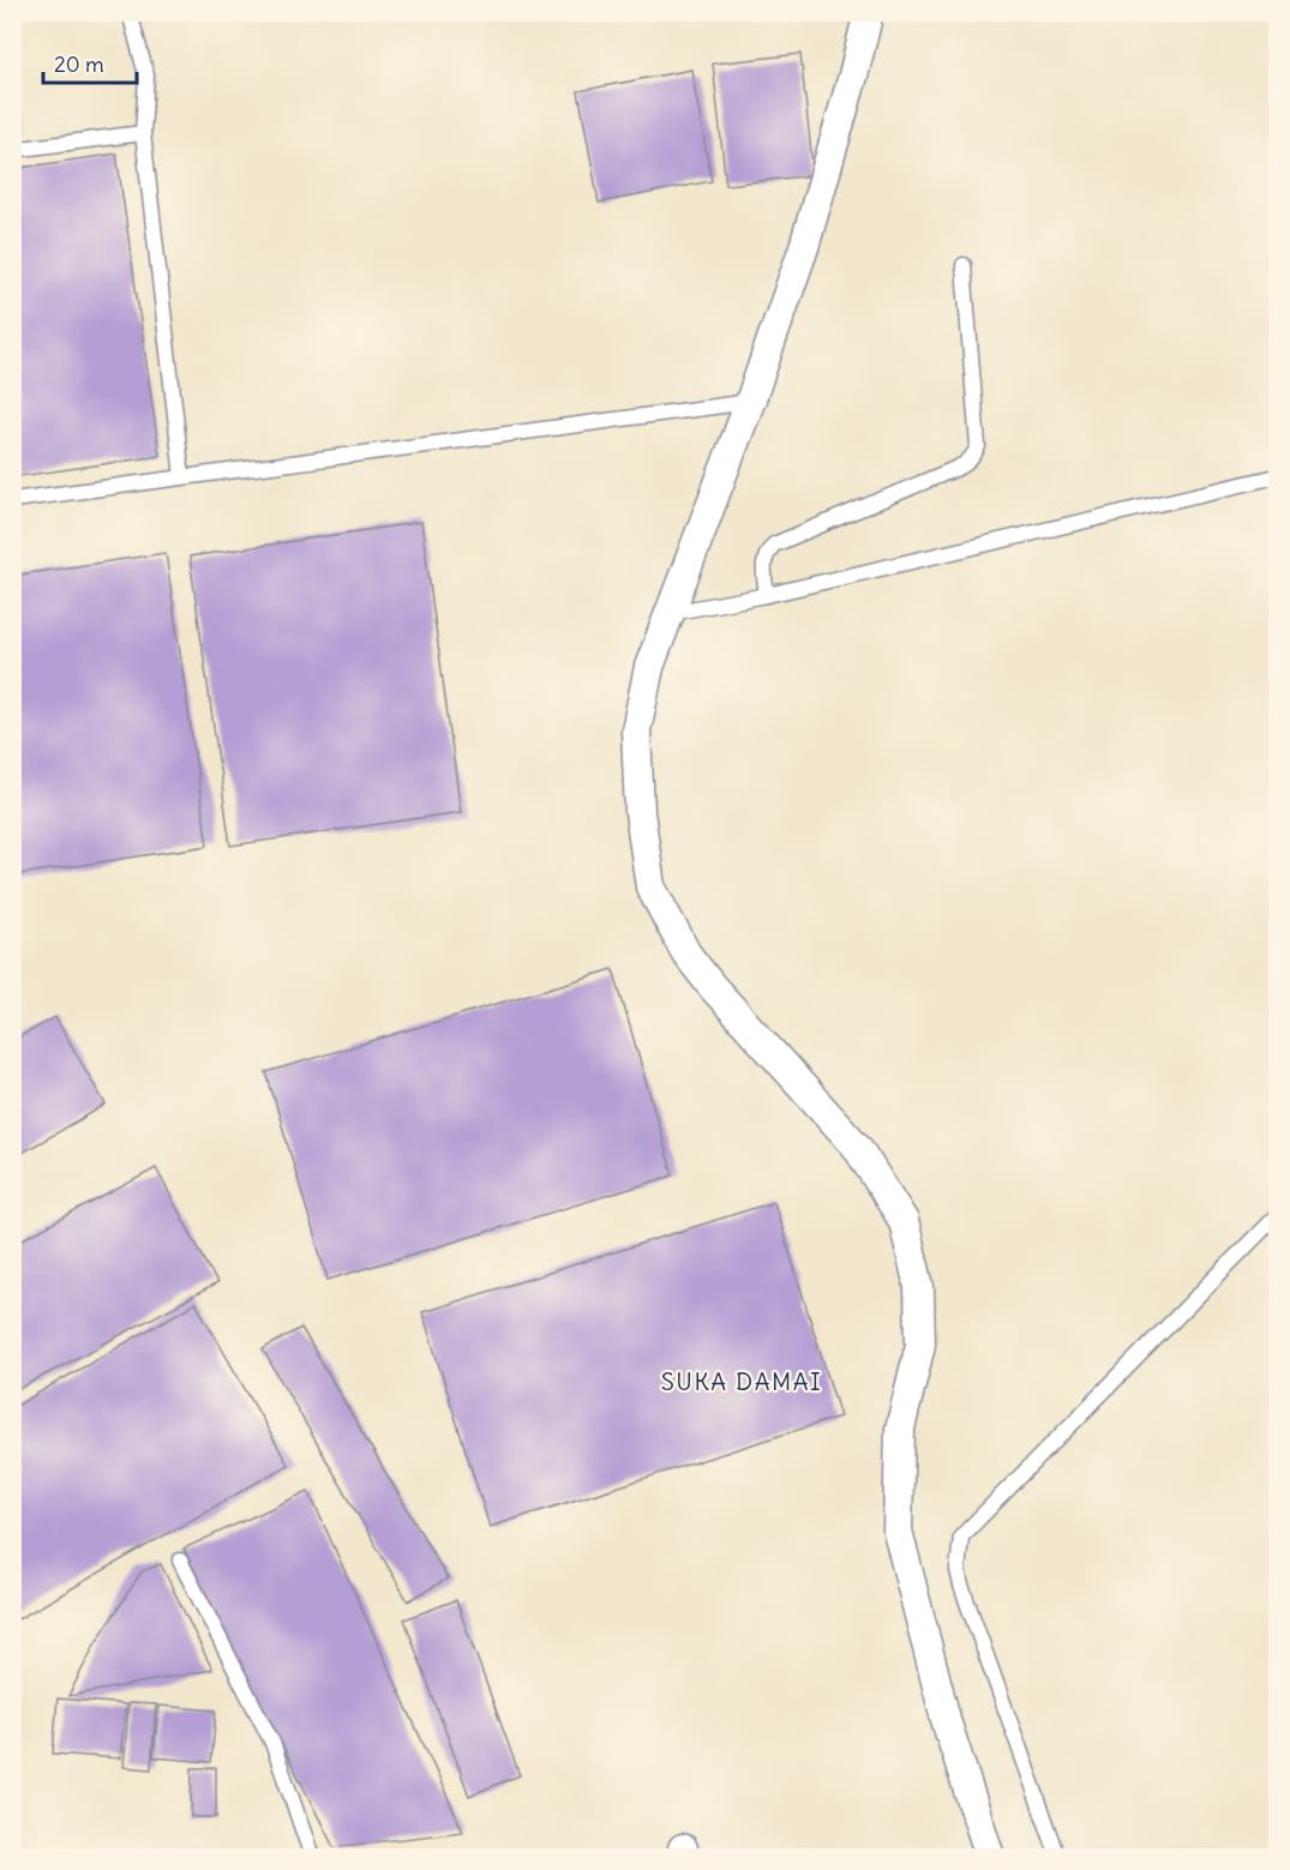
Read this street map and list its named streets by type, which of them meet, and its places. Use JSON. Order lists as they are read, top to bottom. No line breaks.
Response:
{"districts":["SUKA DAMAI"],"scale_bar":"20 m"}
